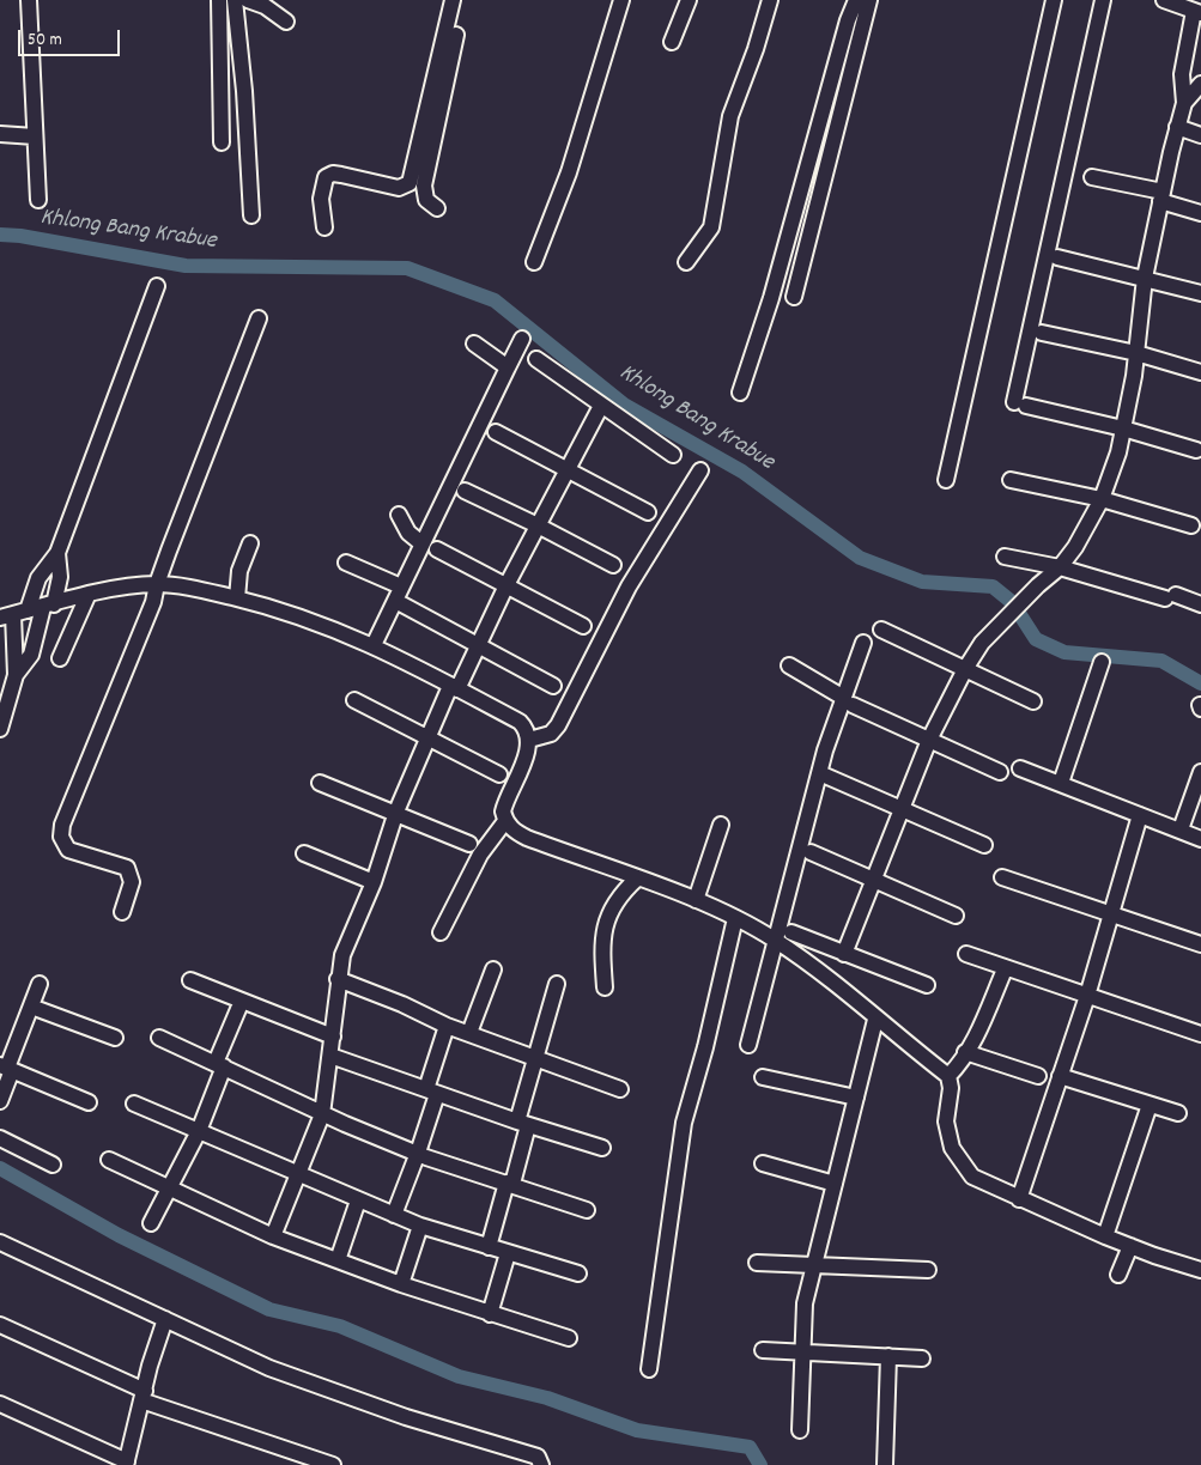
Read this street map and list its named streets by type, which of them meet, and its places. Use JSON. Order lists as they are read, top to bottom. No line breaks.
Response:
{"water":["Khlong Bang Krabue"],"scale_bar":"50 m"}
